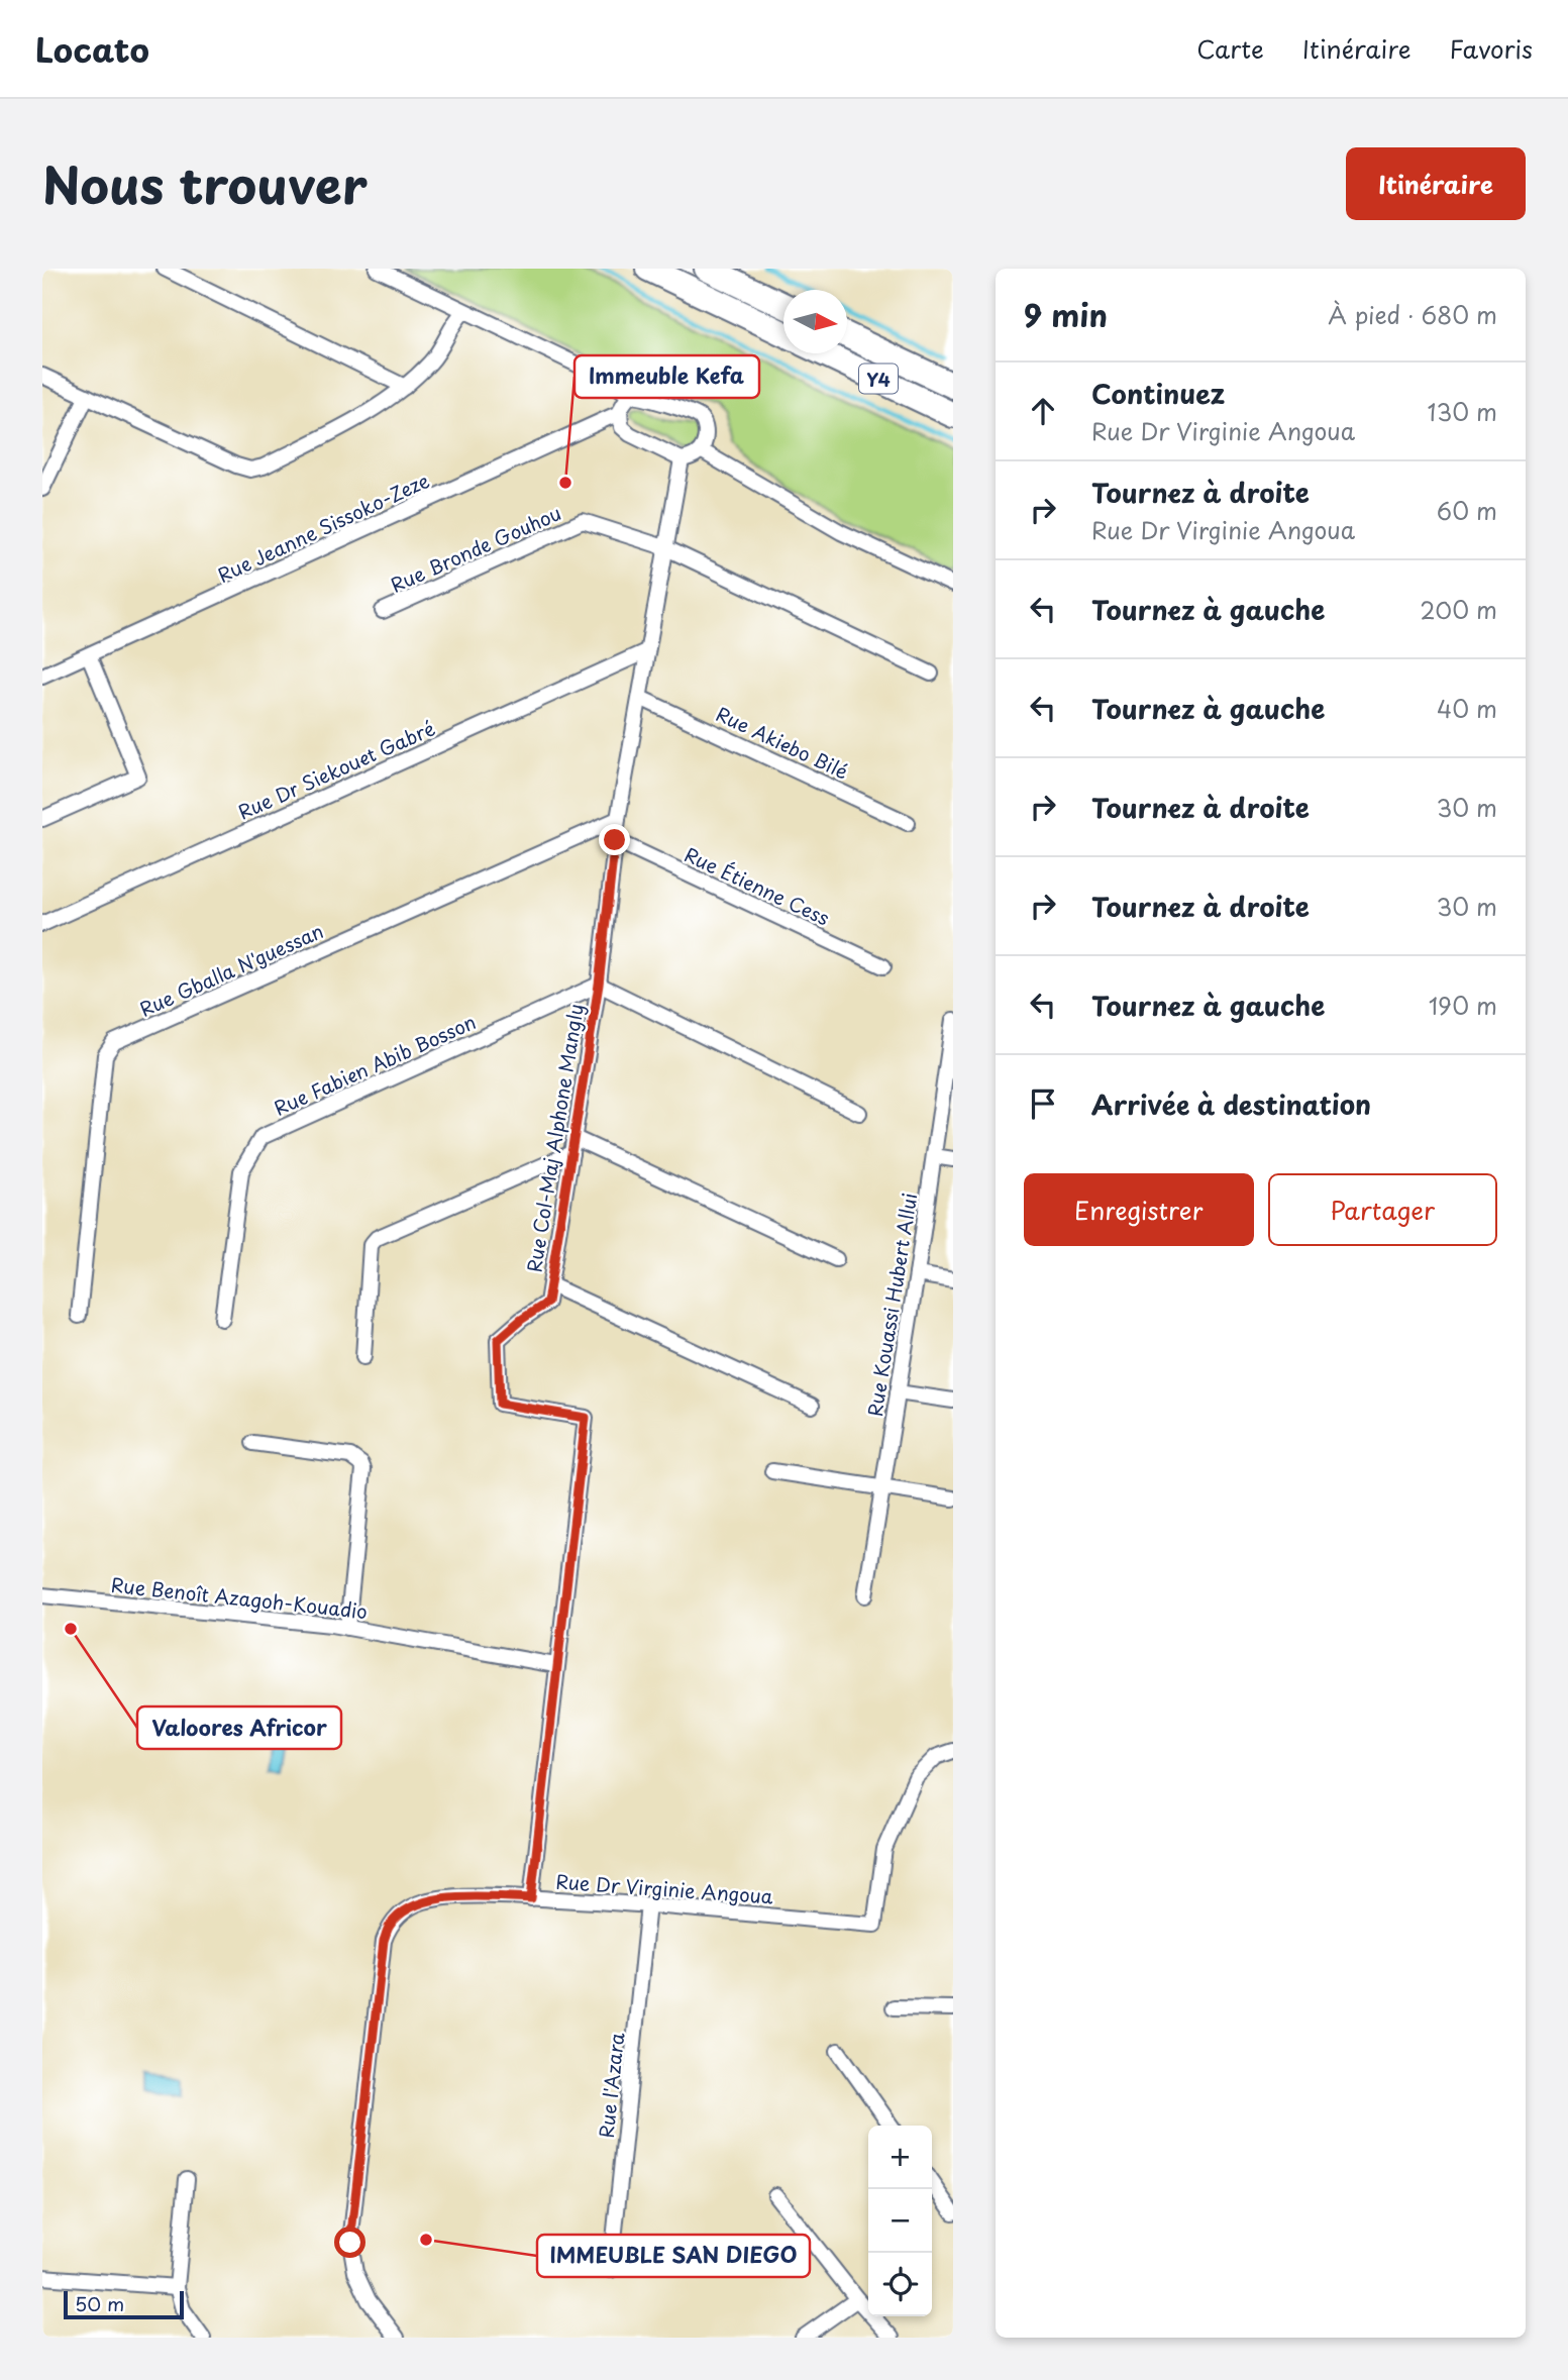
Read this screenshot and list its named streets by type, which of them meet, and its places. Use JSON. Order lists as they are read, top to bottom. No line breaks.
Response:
{"streets":{"highway":["Y4"],"street":["Rue Jeanne Sissoko-Zeze","Rue Bronde Gouhou","Rue Akiebo Bilé","Rue Dr Siekouet Gabré","Rue Étienne Cess","Rue Gballa N'guessan","Rue Fabien Abib Bosson","Rue Col-Maj Alphone Mangly","Rue Kouassi Hubert Allui","Rue Benoît Azagoh-Kouadio","Rue Dr Virginie Angoua","Rue l'Azara"]},"crossings":[["Rue Bronde Gouhou","Rue Col-Maj Alphone Mangly"],["Rue Akiebo Bilé","Rue Col-Maj Alphone Mangly"],["Rue Dr Siekouet Gabré","Rue Col-Maj Alphone Mangly"],["Rue Étienne Cess","Rue Col-Maj Alphone Mangly"],["Rue Gballa N'guessan","Rue Col-Maj Alphone Mangly"],["Rue Fabien Abib Bosson","Rue Col-Maj Alphone Mangly"],["Rue Col-Maj Alphone Mangly","Rue Benoît Azagoh-Kouadio"],["Rue Col-Maj Alphone Mangly","Rue Dr Virginie Angoua"],["Rue Dr Virginie Angoua","Rue l'Azara"]],"places":["Immeuble Kefa","Valoores Africor","IMMEUBLE SAN DIEGO"],"scale_bar":"50 m","north":"right","page":{"header":"Locato","nav":["Carte","Itinéraire","Favoris"],"title":"Nous trouver","buttons":["Itinéraire",["Enregistrer","Partager"]],"heading":["9 min","À pied · 680 m"],"list":[["Continuez","Rue Dr Virginie Angoua","130 m"],["Tournez à droite","Rue Dr Virginie Angoua","60 m"],["Tournez à gauche","200 m"],["Tournez à gauche","40 m"],["Tournez à droite","30 m"],["Tournez à droite","30 m"],["Tournez à gauche","190 m"],"Arrivée à destination"],"map_buttons":["+","−"],"scale":"50 m"}}
